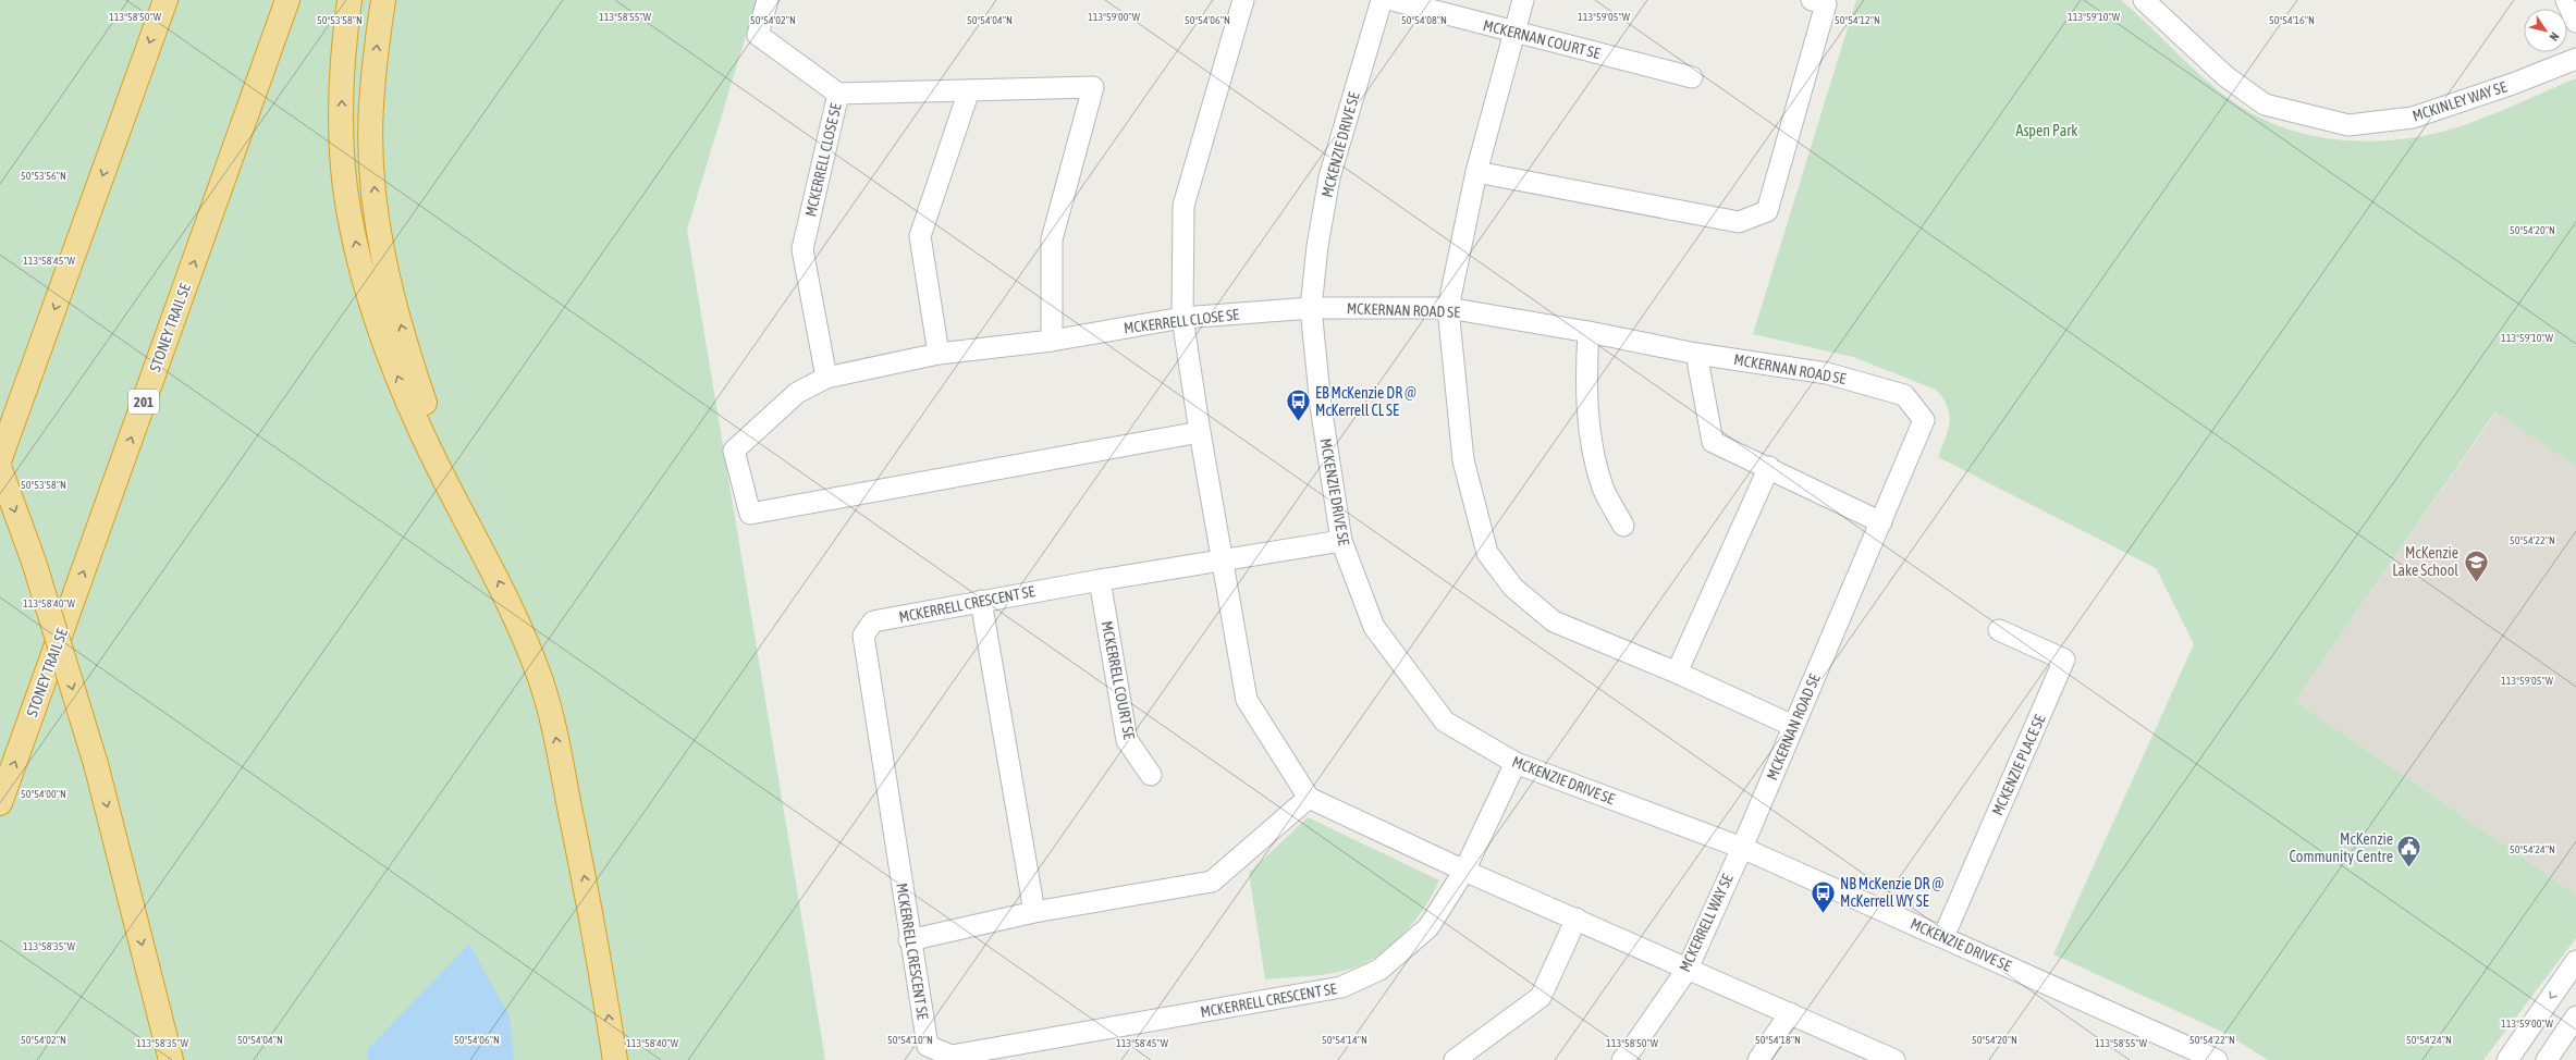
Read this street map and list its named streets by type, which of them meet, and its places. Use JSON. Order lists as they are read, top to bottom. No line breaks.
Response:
{"streets":{"highway":["STONEY TRAIL SE","201"],"street":["MCKERNAN COURT SE","MCKINLEY WAY SE","MCKENZIE DRIVE SE","MCKERRELL CLOSE SE","MCKERNAN ROAD SE","MCKERRELL CRESCENT SE","MCKERRELL COURT SE","MCKENZIE PLACE SE","MCKERRELL WAY SE"]},"crossings":[["MCKENZIE DRIVE SE","MCKERRELL CLOSE SE"],["MCKENZIE DRIVE SE","MCKERNAN ROAD SE"],["MCKENZIE DRIVE SE","MCKERRELL CRESCENT SE"],["MCKENZIE DRIVE SE","MCKENZIE PLACE SE"],["MCKENZIE DRIVE SE","MCKERRELL WAY SE"],["MCKERRELL CLOSE SE","MCKERNAN ROAD SE"],["MCKERNAN ROAD SE","MCKERRELL WAY SE"],["MCKERRELL CRESCENT SE","MCKERRELL COURT SE"]],"parks":["Aspen Park"],"places":{"bus stop":["EB McKenzie DR @ McKerrell CL SE","NB McKenzie DR @ McKerrell WY SE"],"school or university":["McKenzie Lake School"],"public building":["McKenzie Community Centre"]},"north":"bottom right","coordinates":["113°58'50\"W","113°58'55\"W","113°59'00\"W","113°59'05\"W","113°59'10\"W","50°53'58\"N","50°54'02\"N","50°54'04\"N","50°54'06\"N","50°54'08\"N","50°54'12\"N","50°54'16\"N","50°53'56\"N","50°54'20\"N","113°58'45\"W","50°54'22\"N","113°58'40\"W","50°54'00\"N","50°54'24\"N","113°58'35\"W","50°54'10\"N","50°54'14\"N","50°54'18\"N"]}
